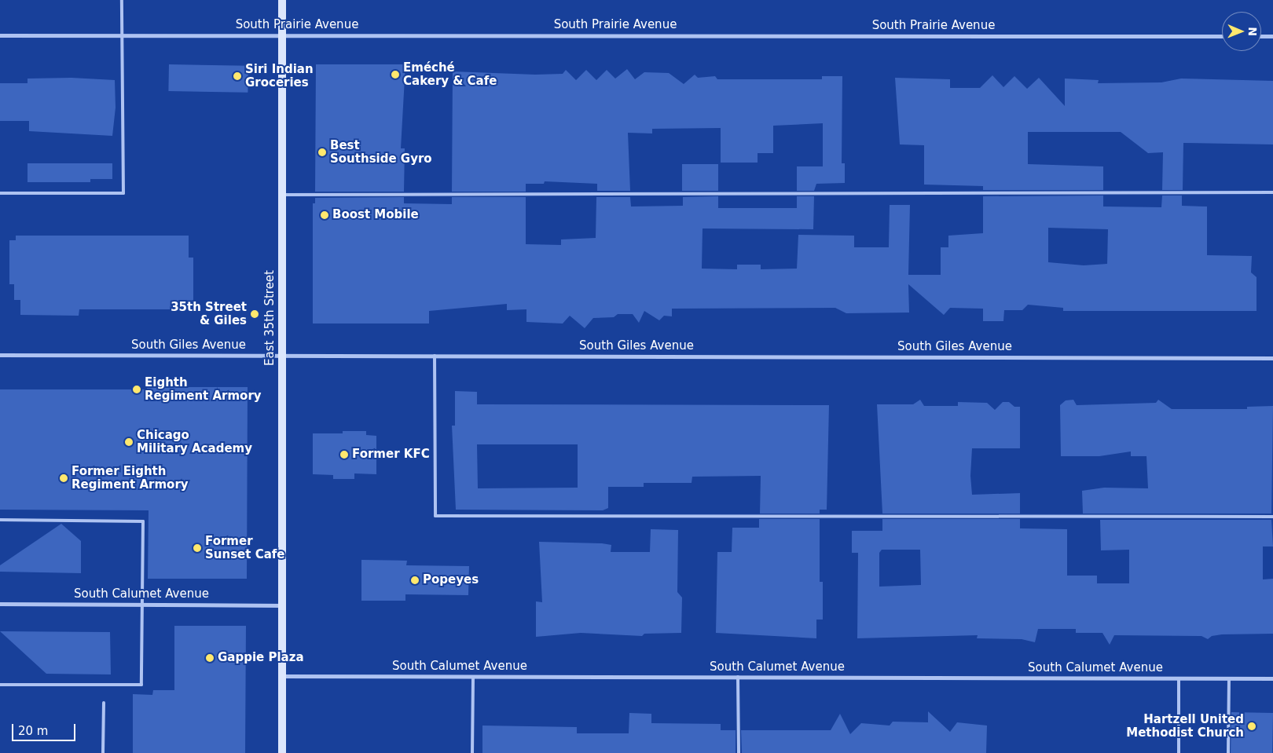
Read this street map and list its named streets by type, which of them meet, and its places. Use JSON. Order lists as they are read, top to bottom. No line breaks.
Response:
{"streets":{"main road":["East 35th Street"],"street":["South Prairie Avenue","South Giles Avenue","South Calumet Avenue"]},"crossings":[["South Prairie Avenue","East 35th Street"],["East 35th Street","South Giles Avenue"],["East 35th Street","South Calumet Avenue"]],"places":["Eméché Cakery & Cafe","Siri Indian Groceries","Best Southside Gyro","Boost Mobile","35th Street & Giles","Eighth Regiment Armory","Chicago Military Academy","Former KFC","Former Eighth Regiment Armory","Former Sunset Cafe","Popeyes","Gappie Plaza","Hartzell United Methodist Church"],"scale_bar":"20 m","north":"right"}
